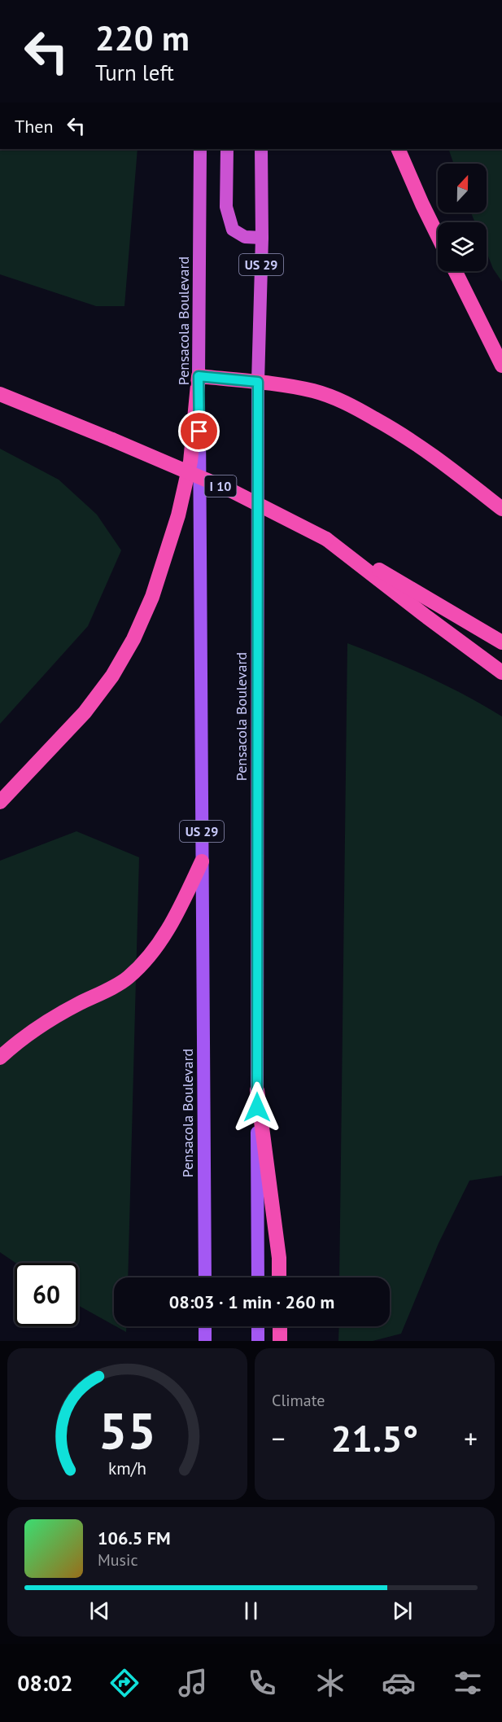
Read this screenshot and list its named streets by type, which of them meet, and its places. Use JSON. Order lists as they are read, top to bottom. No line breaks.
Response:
{"streets":{"highway":["US 29","Pensacola Boulevard","I 10"]},"north":"top","page":{"turn":["220 m","Turn left"],"then":"Then","limit":"60","trip":"08:03 · 1 min · 260 m","tile":"Climate","heat":["−","21.5°","+"],"song":["106.5 FM","Music"],"tabs":"08:02","gauge":["55","km/h"]}}
